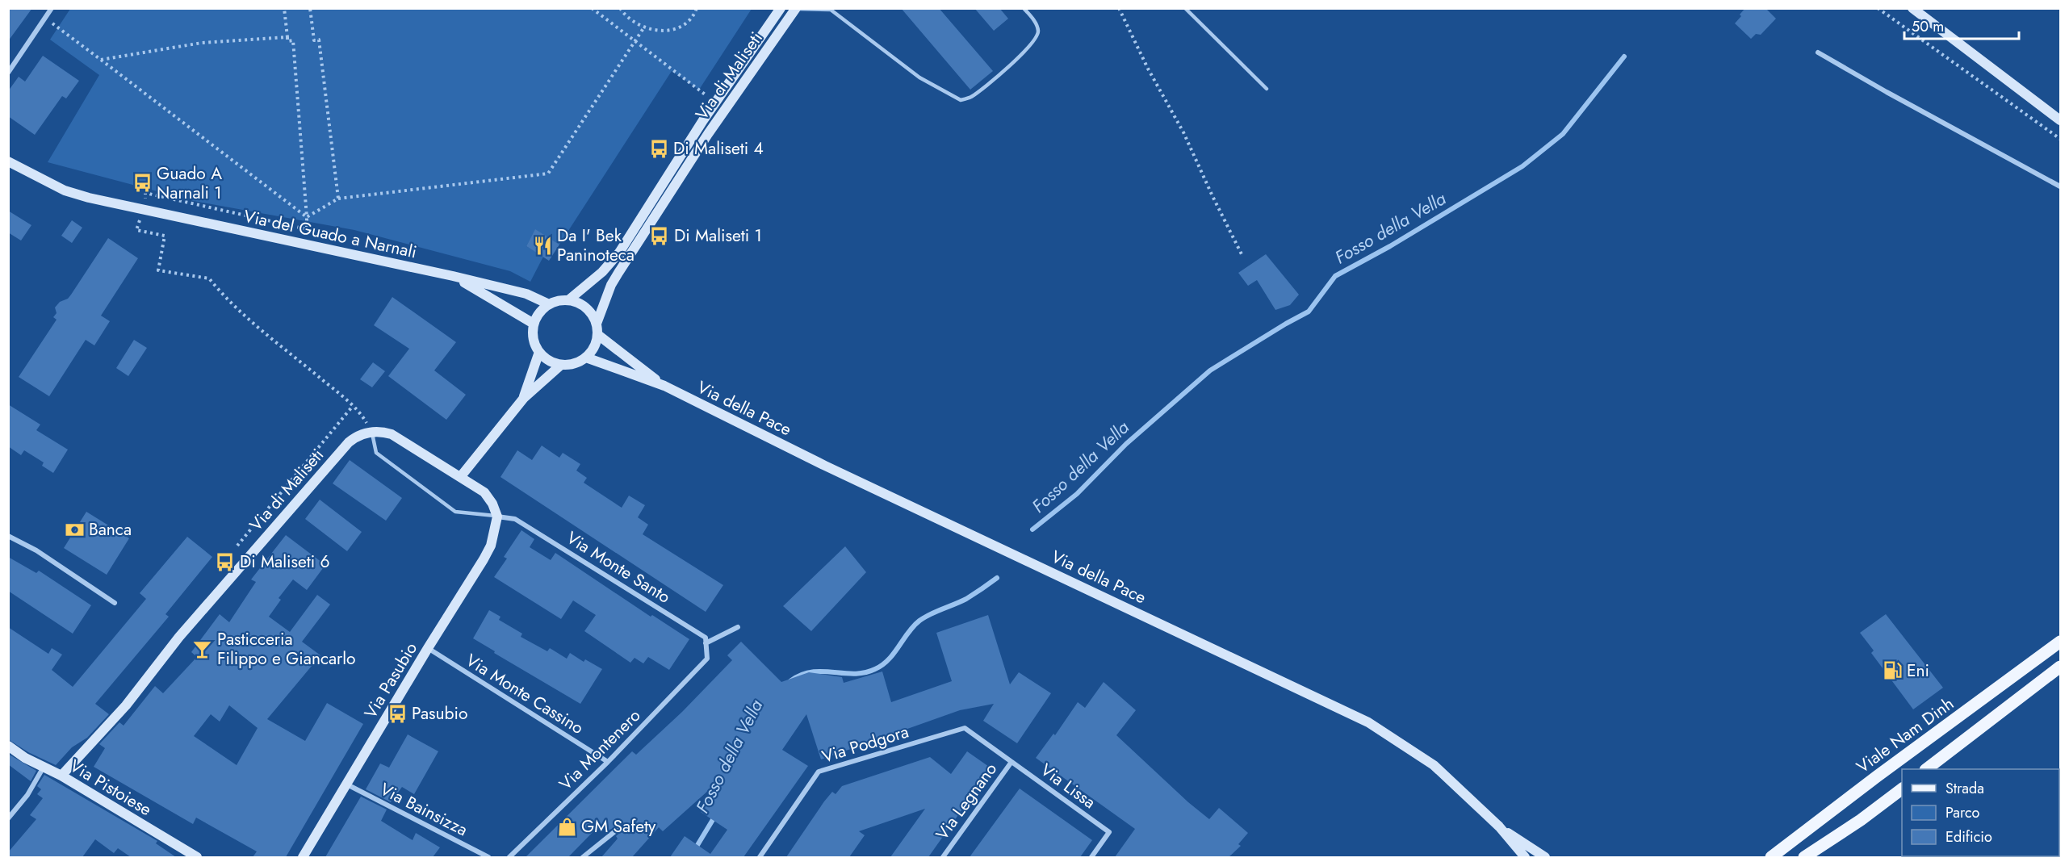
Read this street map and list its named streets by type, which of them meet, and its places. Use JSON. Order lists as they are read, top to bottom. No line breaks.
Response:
{"streets":{"main road":["Viale Nam Dinh"],"street":["Via di Maliseti","Via del Guado a Narnali","Via della Pace","Via Monte Santo","Via Pasubio","Via Monte Cassino","Via Podgora","Via Montenero","Via Lissa","Via Pistoiese","Via Legnano","Via Bainsizza"]},"crossings":[["Via di Maliseti","Via del Guado a Narnali"],["Via di Maliseti","Via Pistoiese"],["Via Monte Santo","Via Pasubio"],["Via Monte Santo","Via Montenero"],["Via Pasubio","Via Monte Cassino"],["Via Pasubio","Via Bainsizza"],["Via Monte Cassino","Via Montenero"],["Via Podgora","Via Lissa"],["Via Podgora","Via Legnano"],["Via Lissa","Via Legnano"]],"water":["Fosso della Vella"],"places":{"bus stop":["Di Maliseti 4","Guado A Narnali 1","Di Maliseti 1","Di Maliseti 6","Pasubio"],"restaurant":["Da I' Bek Paninoteca"],"bank":["Banca"],"bar":["Pasticceria Filippo e Giancarlo"],"fuel station":["Eni"],"shop":["GM Safety"]},"legend":["Strada","Parco","Edificio"],"scale_bar":"50 m"}
